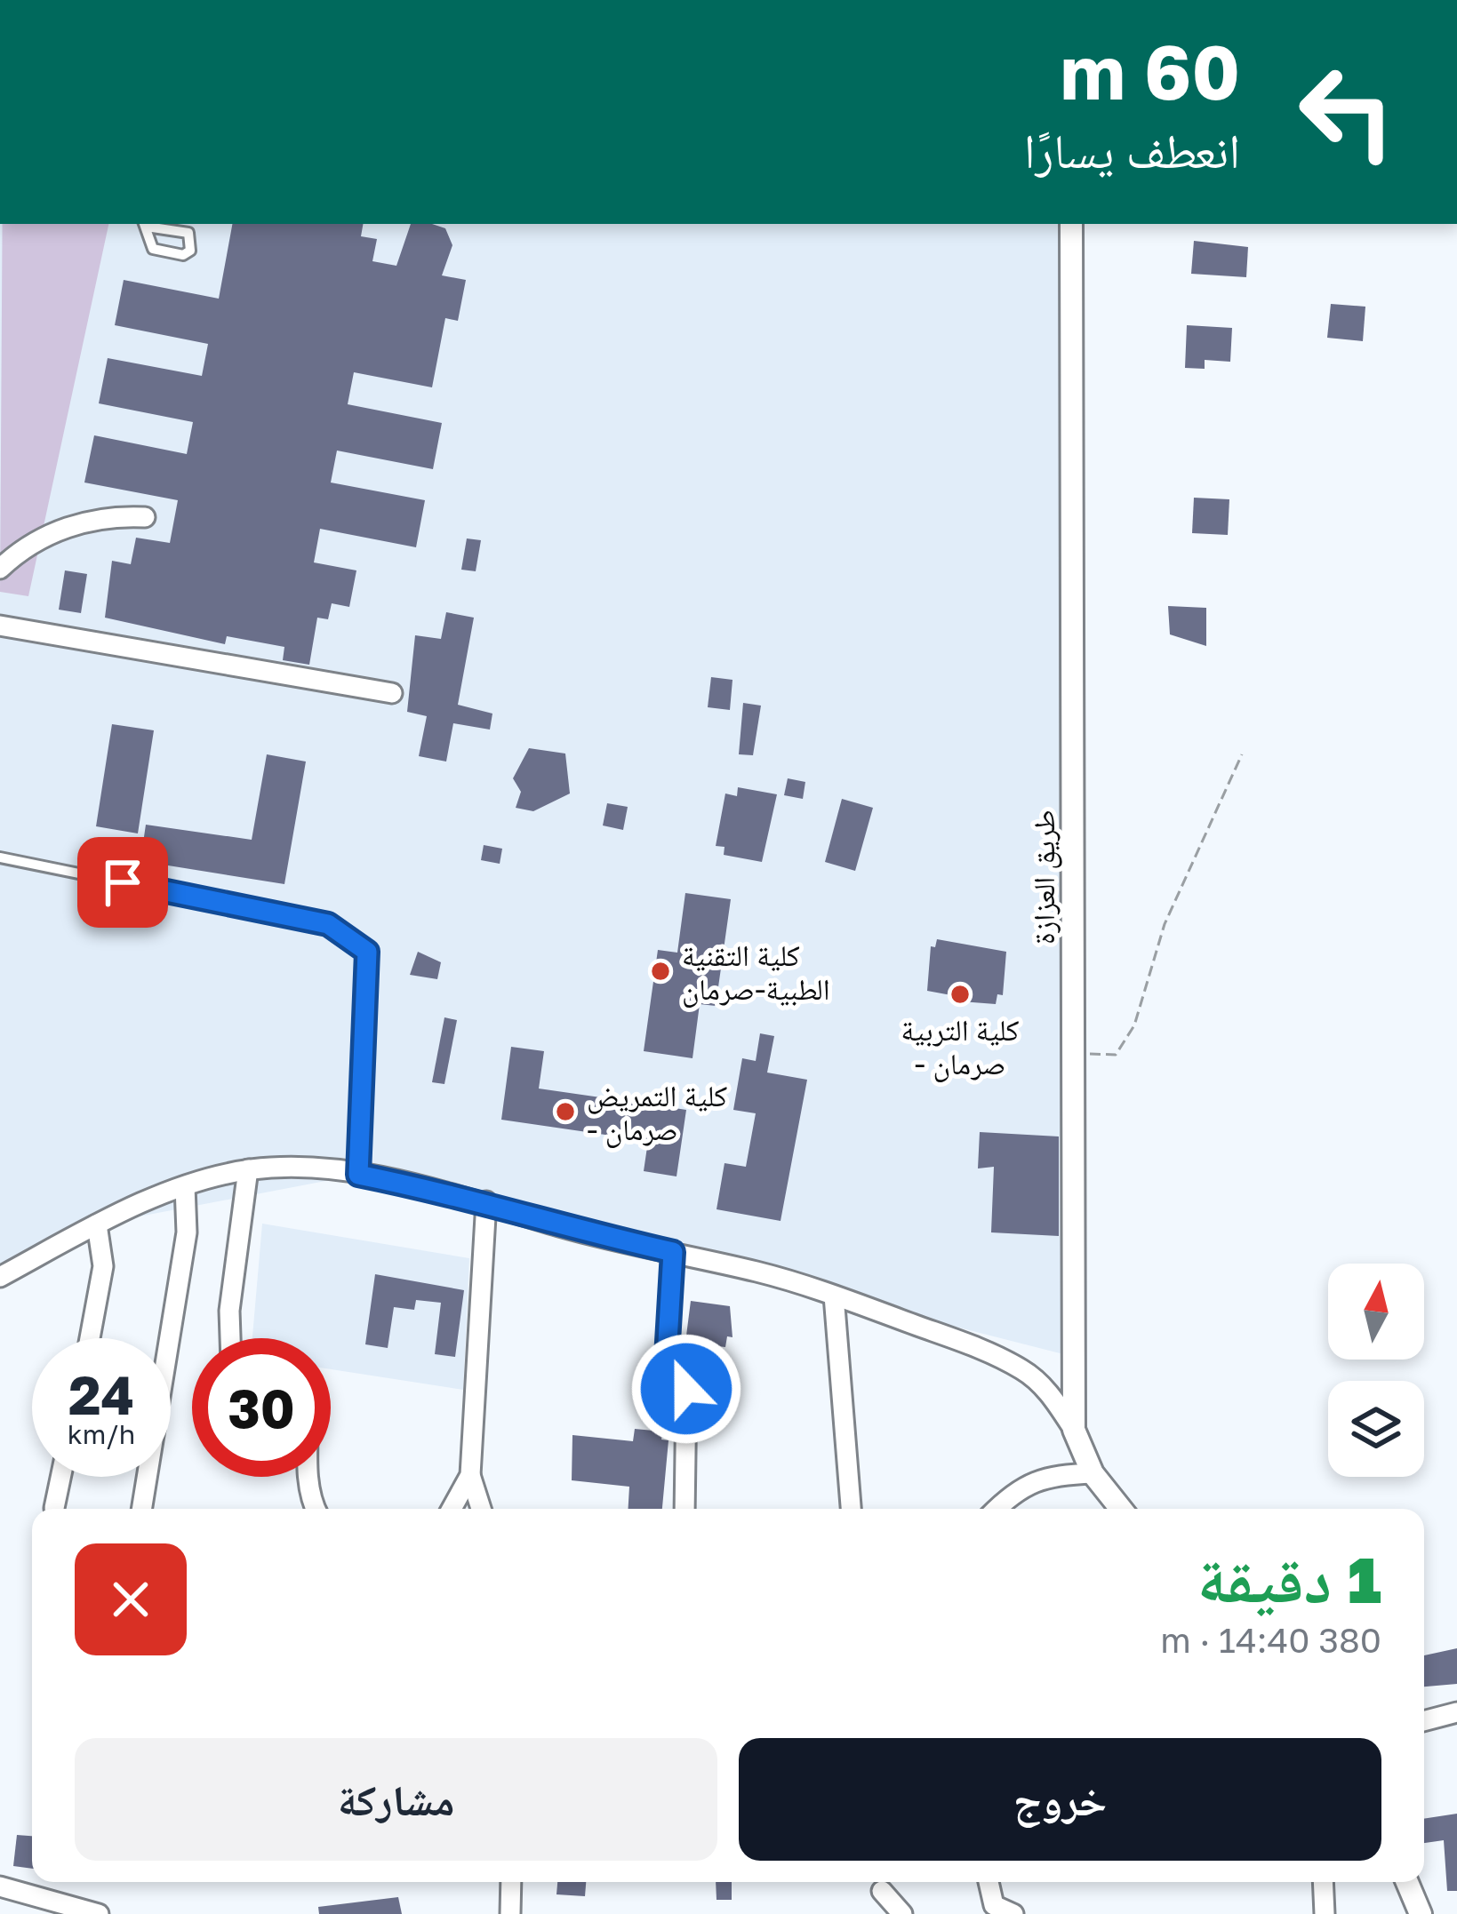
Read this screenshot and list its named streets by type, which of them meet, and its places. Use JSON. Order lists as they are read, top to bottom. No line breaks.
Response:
{"streets":{"street":["طريق العزازة"]},"places":["كلية التقنية الطبية-صرمان","كلية التربية - صرمان","كلية التمريض - صرمان"],"north":"top","page":{"turn":["60 m","انعطف يسارًا"],"speed":"24 km/h","limit":"30","heading":["1 دقيقة","380 m · 14:40"],"buttons":["خروج","مشاركة"]}}
